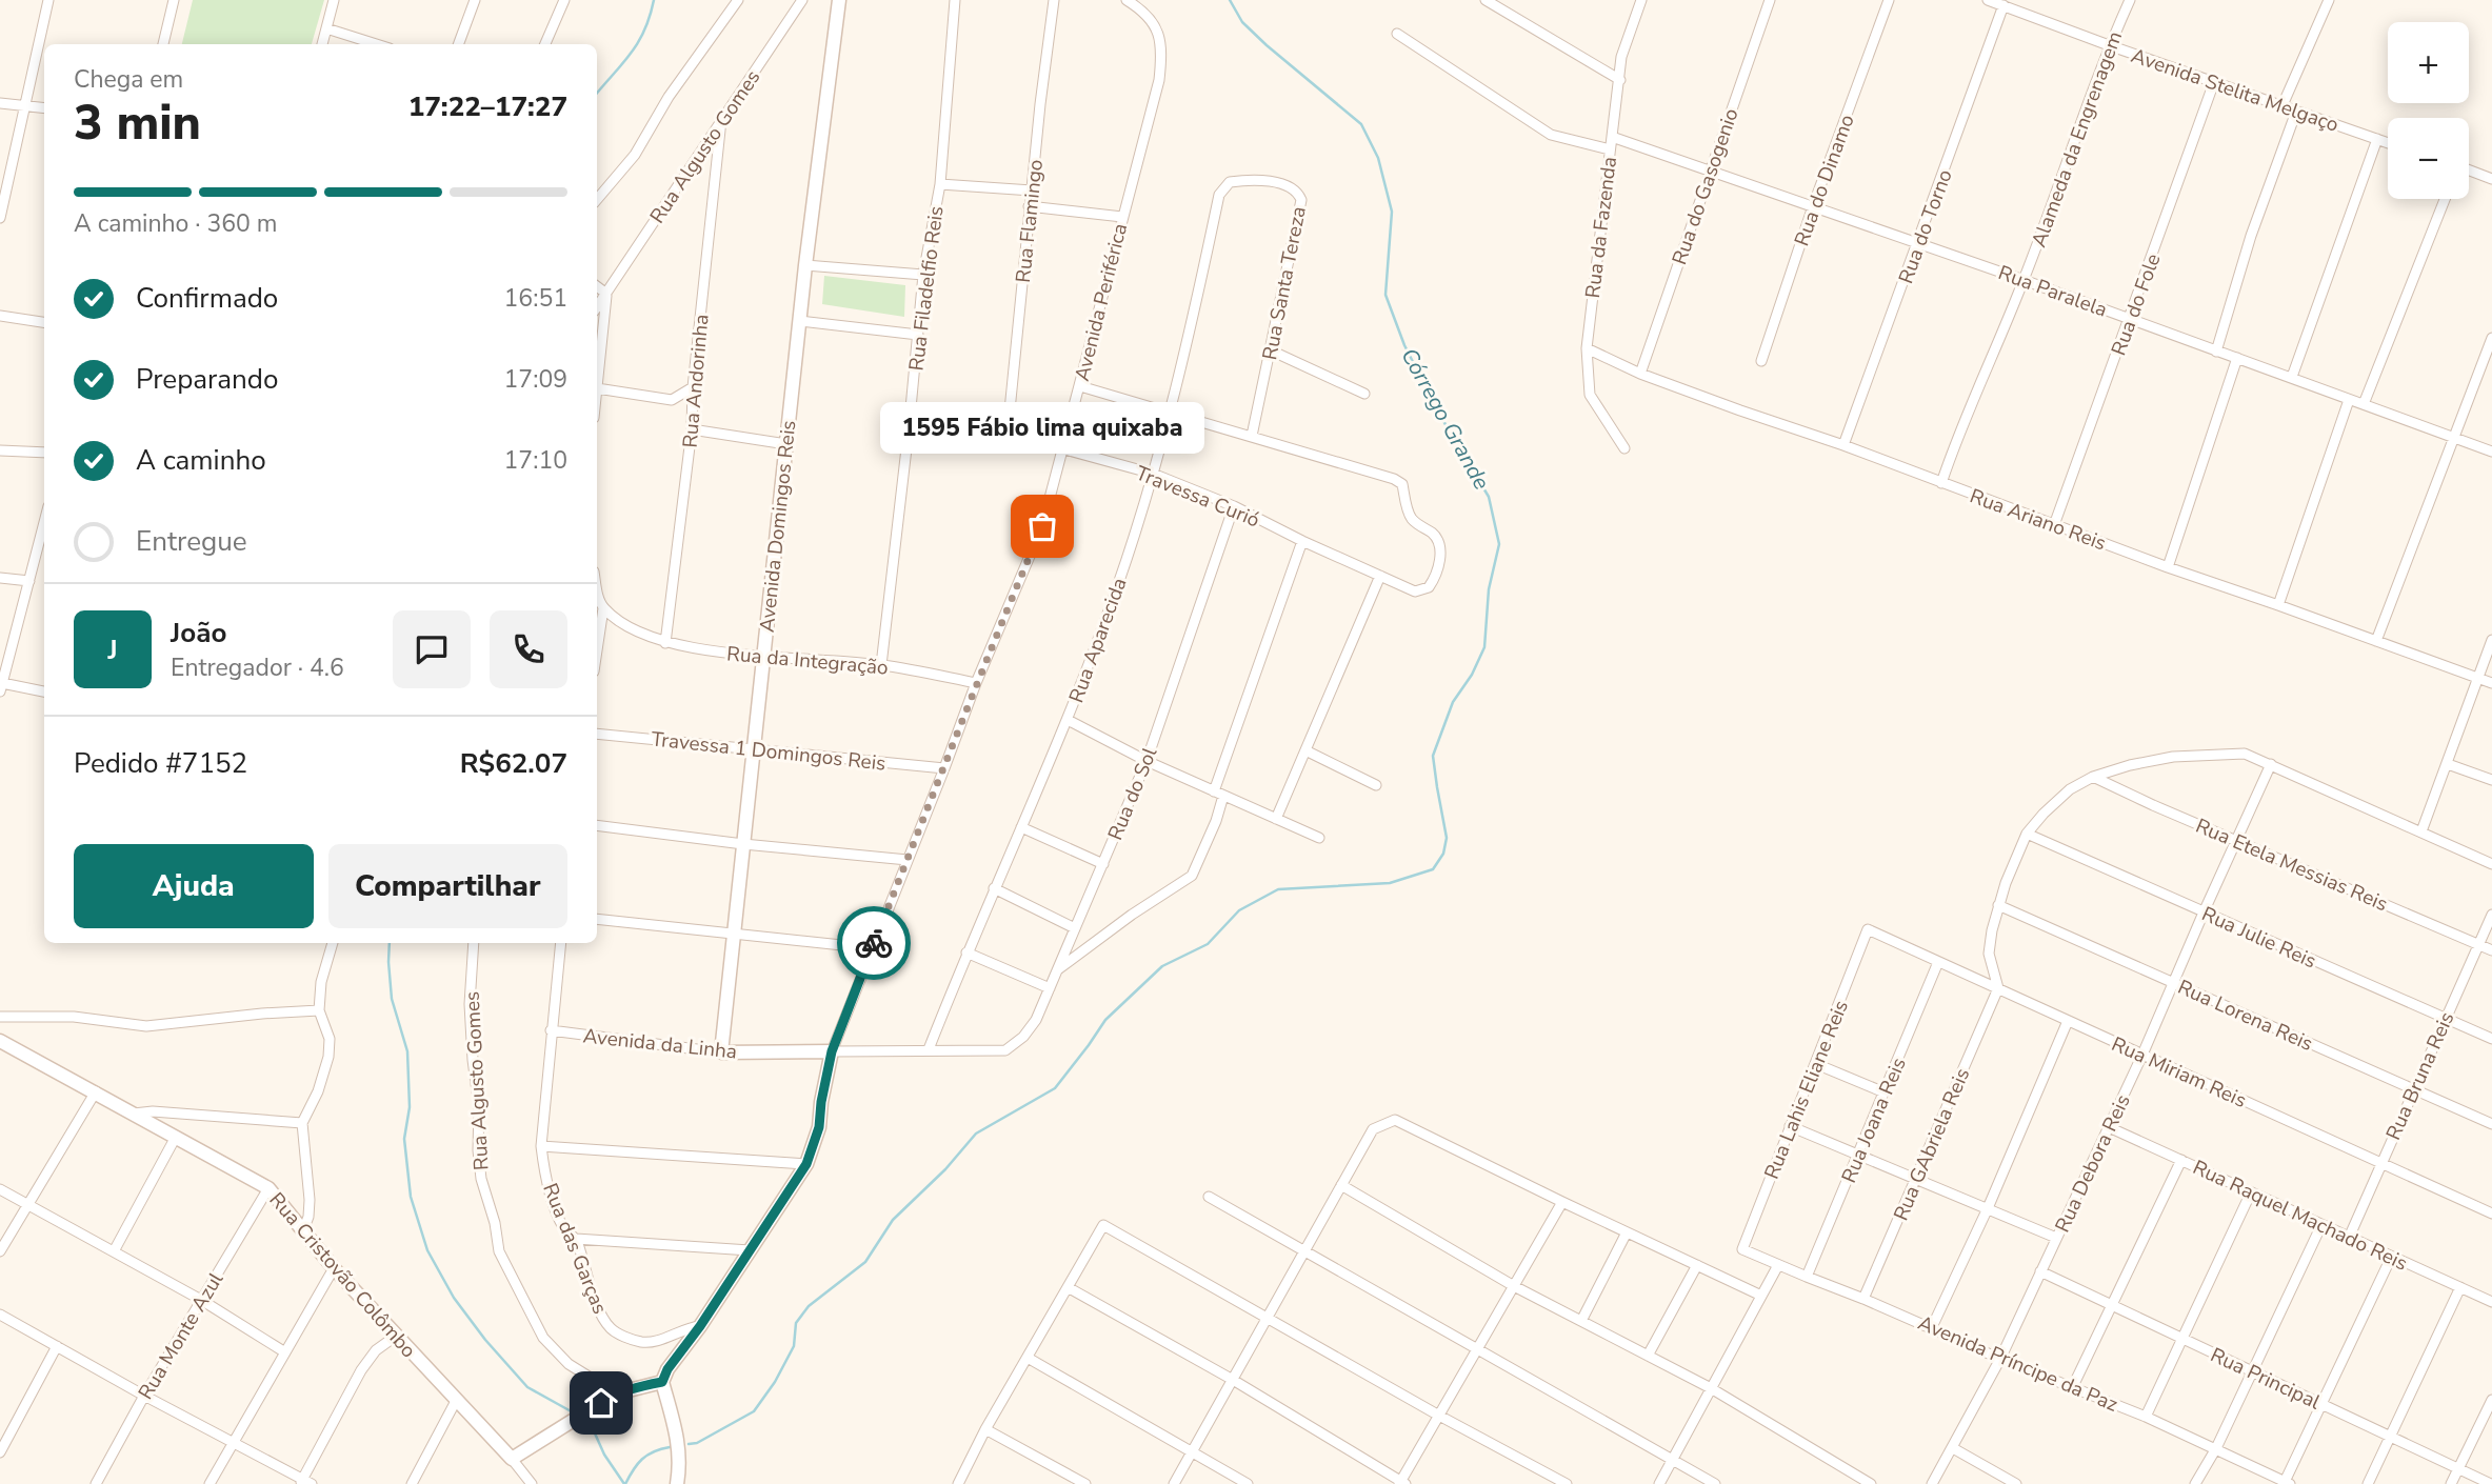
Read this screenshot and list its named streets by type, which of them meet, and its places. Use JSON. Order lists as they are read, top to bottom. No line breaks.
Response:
{"streets":{"street":["Avenida Stelita Melgaço","Alameda da Engrenagem","Rua Algusto Gomes","Rua do Dinamo","Rua do Gasogenio","Rua Flamingo","Rua do Torno","Rua da Fazenda","Rua Santa Tereza","Rua Filadelfio Reis","Rua Paralela","Avenida Periférica","Rua do Fole","Rua Andorinha","Travessa Curió","Rua Ariano Reis","Avenida Domingos Reis","Rua Aparecida","Rua da Integração","Travessa 1 Domingos Reis","Rua do Sol","Rua Etela Messias Reis","Rua Julie Reis","Rua Lorena Reis","Avenida da Linha","Rua Miriam Reis","Rua Bruna Reis","Rua Lahis Eliane Reis","Rua Joana Reis","Rua GAbriela Reis","Rua Debora Reis","Rua Raquel Machado Reis","Rua das Garças","Rua Cristovão Colômbo","Rua Monte Azul","Avenida Príncipe da Paz","Rua Principal"]},"crossings":[["Avenida Stelita Melgaço","Alameda da Engrenagem"],["Avenida Stelita Melgaço","Rua do Torno"],["Avenida Stelita Melgaço","Rua do Fole"],["Alameda da Engrenagem","Rua Paralela"],["Alameda da Engrenagem","Rua Ariano Reis"],["Rua Algusto Gomes","Rua Andorinha"],["Rua do Dinamo","Rua Paralela"],["Rua do Gasogenio","Rua Paralela"],["Rua do Gasogenio","Rua Ariano Reis"],["Rua Flamingo","Travessa Curió"],["Rua do Torno","Rua Paralela"],["Rua do Torno","Rua Ariano Reis"],["Rua da Fazenda","Rua Paralela"],["Rua da Fazenda","Rua Ariano Reis"],["Rua Santa Tereza","Travessa Curió"],["Rua Santa Tereza","Rua Aparecida"],["Rua Filadelfio Reis","Travessa Curió"],["Rua Filadelfio Reis","Rua da Integração"],["Rua Paralela","Rua do Fole"],["Avenida Periférica","Travessa Curió"],["Avenida Periférica","Rua da Integração"],["Avenida Periférica","Travessa 1 Domingos Reis"],["Avenida Periférica","Avenida da Linha"],["Rua do Fole","Rua Ariano Reis"],["Rua Andorinha","Rua da Integração"],["Travessa Curió","Rua Aparecida"],["Travessa Curió","Rua do Sol"],["Avenida Domingos Reis","Rua da Integração"],["Avenida Domingos Reis","Travessa 1 Domingos Reis"],["Avenida Domingos Reis","Avenida da Linha"],["Rua Aparecida","Avenida da Linha"],["Rua do Sol","Avenida da Linha"],["Rua Etela Messias Reis","Rua Bruna Reis"],["Rua Etela Messias Reis","Rua Debora Reis"],["Rua Julie Reis","Rua Bruna Reis"],["Rua Julie Reis","Rua Debora Reis"],["Rua Lorena Reis","Rua Bruna Reis"],["Rua Lorena Reis","Rua Debora Reis"],["Avenida da Linha","Rua das Garças"],["Rua Miriam Reis","Rua Bruna Reis"],["Rua Miriam Reis","Rua Lahis Eliane Reis"],["Rua Miriam Reis","Rua Joana Reis"],["Rua Miriam Reis","Rua GAbriela Reis"],["Rua Miriam Reis","Rua Debora Reis"],["Rua Bruna Reis","Rua Raquel Machado Reis"],["Rua Lahis Eliane Reis","Avenida Príncipe da Paz"],["Rua Joana Reis","Avenida Príncipe da Paz"],["Rua GAbriela Reis","Avenida Príncipe da Paz"],["Rua Debora Reis","Rua Raquel Machado Reis"],["Rua Debora Reis","Avenida Príncipe da Paz"],["Rua Debora Reis","Rua Principal"],["Rua Cristovão Colômbo","Rua Monte Azul"]],"water":["Córrego Grande"],"places":["1595 Fábio lima quixaba"],"page":{"map_buttons":["+","−"],"heading":["3 min","Chega em","17:22–17:27"],"panel":["João","Entregador · 4.6","Pedido #7152","R$62.07"],"bar":"A caminho · 360 m","list":[["Confirmado","16:51"],["Preparando","17:09"],["A caminho","17:10"],"Entregue"],"bubble":"1595 Fábio lima quixaba","round":"J","buttons":["Ajuda","Compartilhar"]}}
